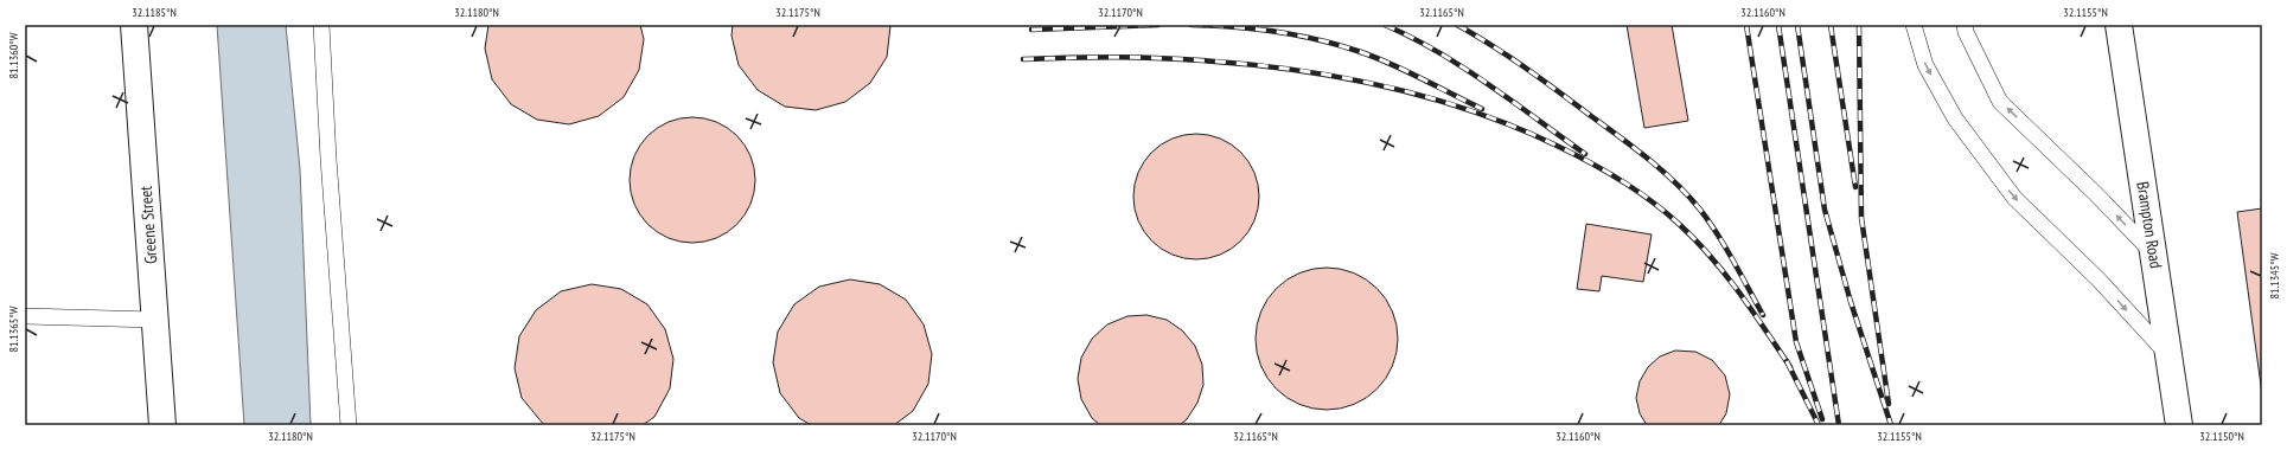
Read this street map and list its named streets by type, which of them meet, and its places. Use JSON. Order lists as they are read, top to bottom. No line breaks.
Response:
{"streets":{"street":["Greene Street","Brampton Road"]},"coordinates":["32.1185°N","32.1180°N","32.1175°N","32.1170°N","32.1165°N","32.1160°N","32.1155°N","81.1360°W","81.1345°W","81.1365°W","32.1150°N"]}
